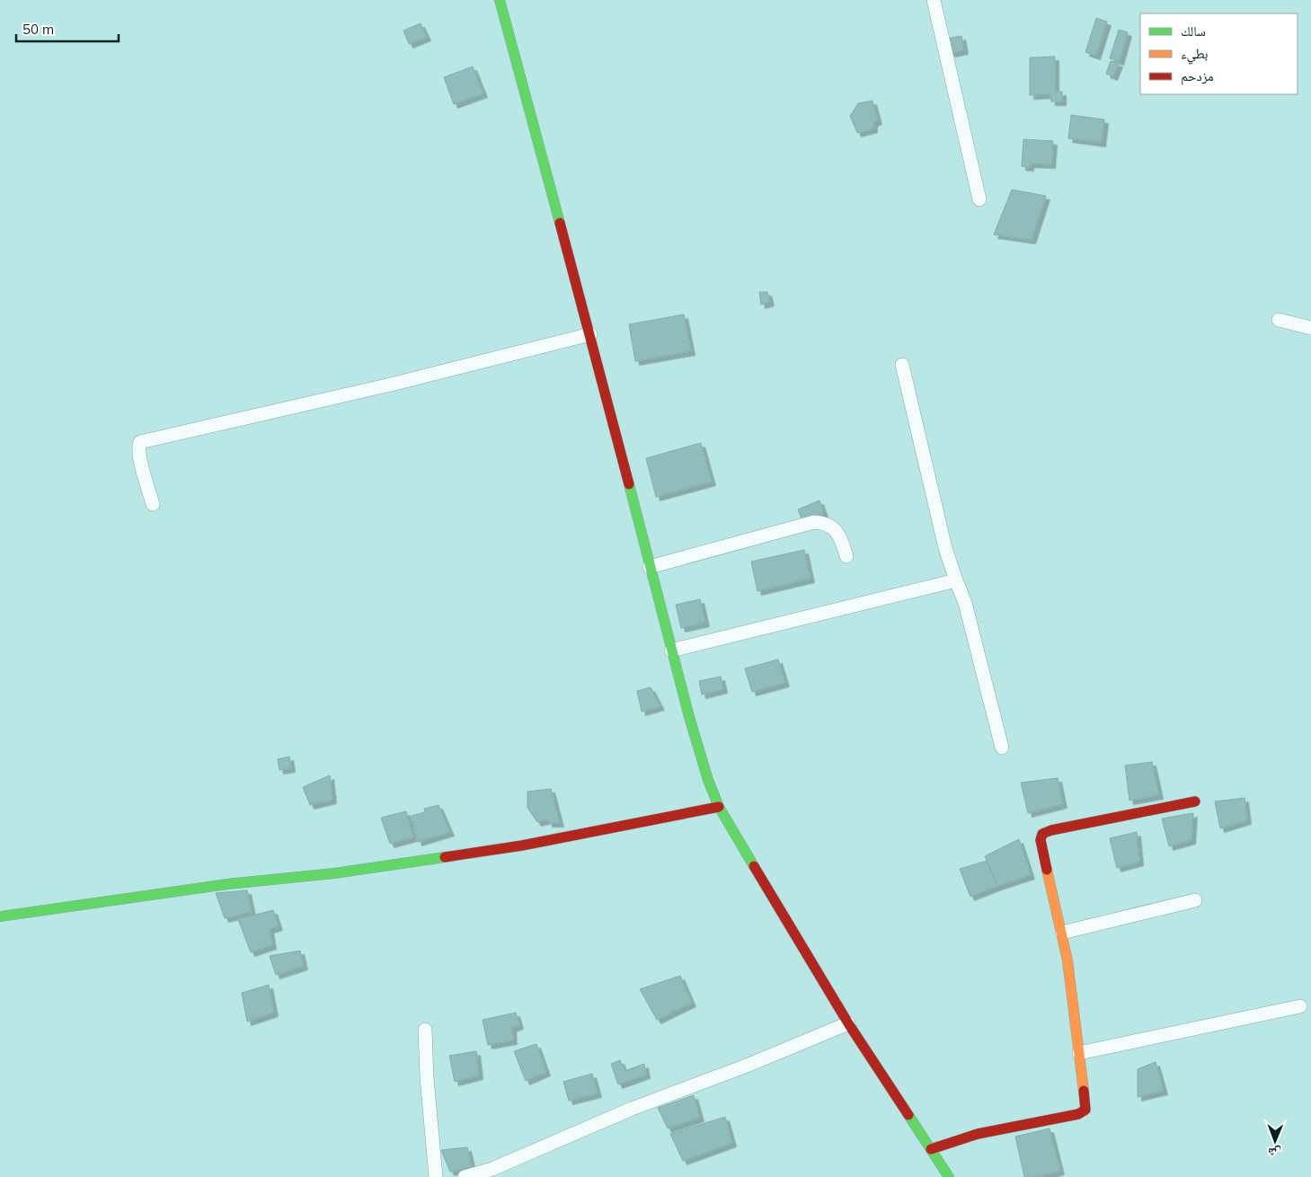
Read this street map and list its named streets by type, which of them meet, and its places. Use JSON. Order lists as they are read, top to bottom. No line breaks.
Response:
{"legend":["سالك","بطيء","مزدحم"],"scale_bar":"50 m","north":"bottom"}
